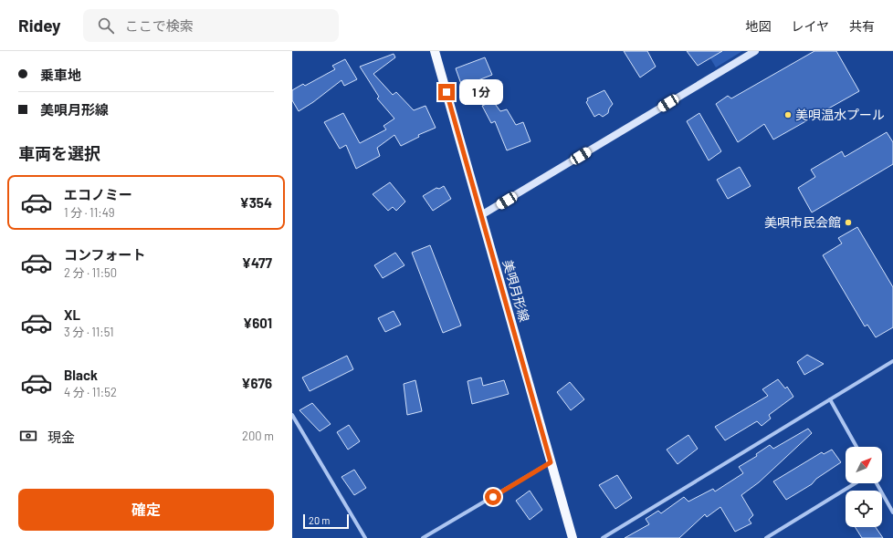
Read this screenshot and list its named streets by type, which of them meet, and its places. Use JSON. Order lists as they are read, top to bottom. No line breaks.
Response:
{"streets":{"main road":["美唄月形線"]},"places":["美唄温水プール","美唄市民会館"],"scale_bar":"20 m","north":"top right","page":{"header":"Ridey","search":"ここで検索","nav":["地図","レイヤ","共有"],"banner":["乗車地","美唄月形線"],"bubble":"1 分","heading":"車両を選択","list":[{"name":"エコノミー","note":"1 分 · 11:49","value":"¥354"},{"name":"コンフォート","note":"2 分 · 11:50","value":"¥477"},{"name":"XL","note":"3 分 · 11:51","value":"¥601"},{"name":"Black","note":"4 分 · 11:52","value":"¥676"}],"pay":["現金","200 m"],"buttons":"確定","scale":"20 m"}}
